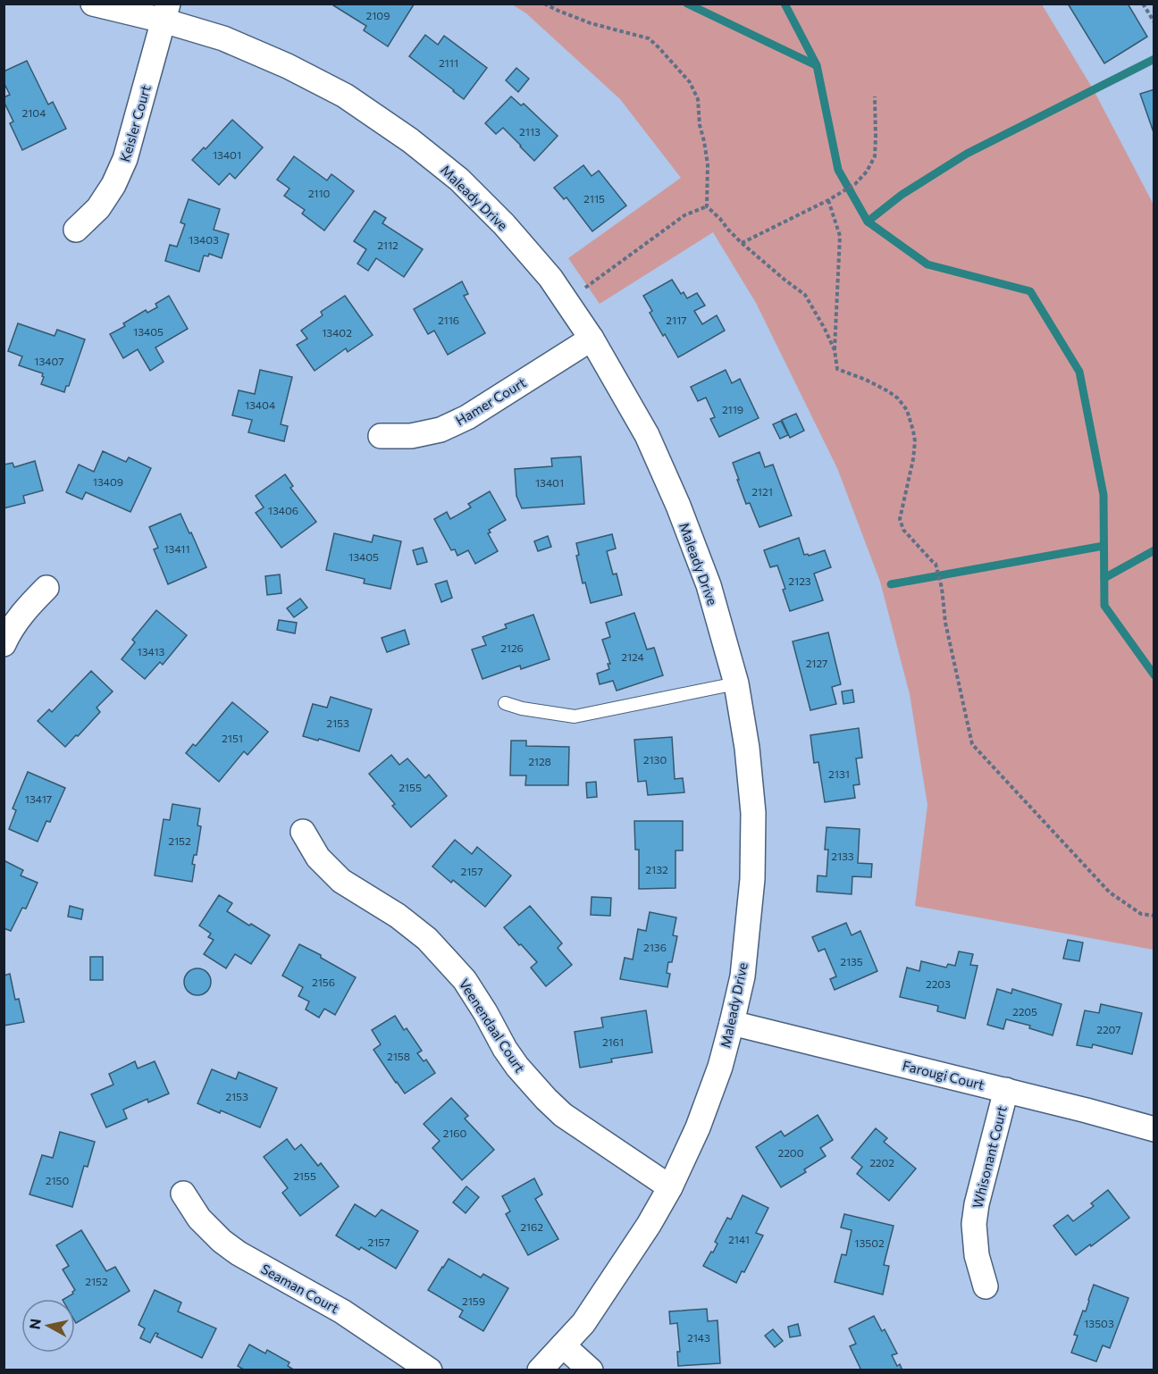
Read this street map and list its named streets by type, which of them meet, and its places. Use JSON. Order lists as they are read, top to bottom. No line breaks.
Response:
{"streets":{"street":["Keisler Court","Maleady Drive","Hamer Court","Veenendaal Court","Farougi Court","Whisonant Court","Seaman Court"]},"crossings":[["Keisler Court","Maleady Drive"],["Maleady Drive","Hamer Court"],["Maleady Drive","Veenendaal Court"],["Maleady Drive","Farougi Court"],["Farougi Court","Whisonant Court"]],"house_numbers":["2109","2111","2104","2113","13401","2110","2115","13403","2112","2116","2117","13405","13402","13407","13404","2119","13409","13401","2121","13406","13411","13405","2123","2126","13413","2124","2127","2153","2151","2130","2128","2131","2155","13417","2152","2133","2132","2157","2136","2135","2156","2203","2205","2207","2161","2158","2153","2160","2200","2202","2155","2150","2162","2141","2157","13502","2152","2159","13503","2143"],"north":"left"}
